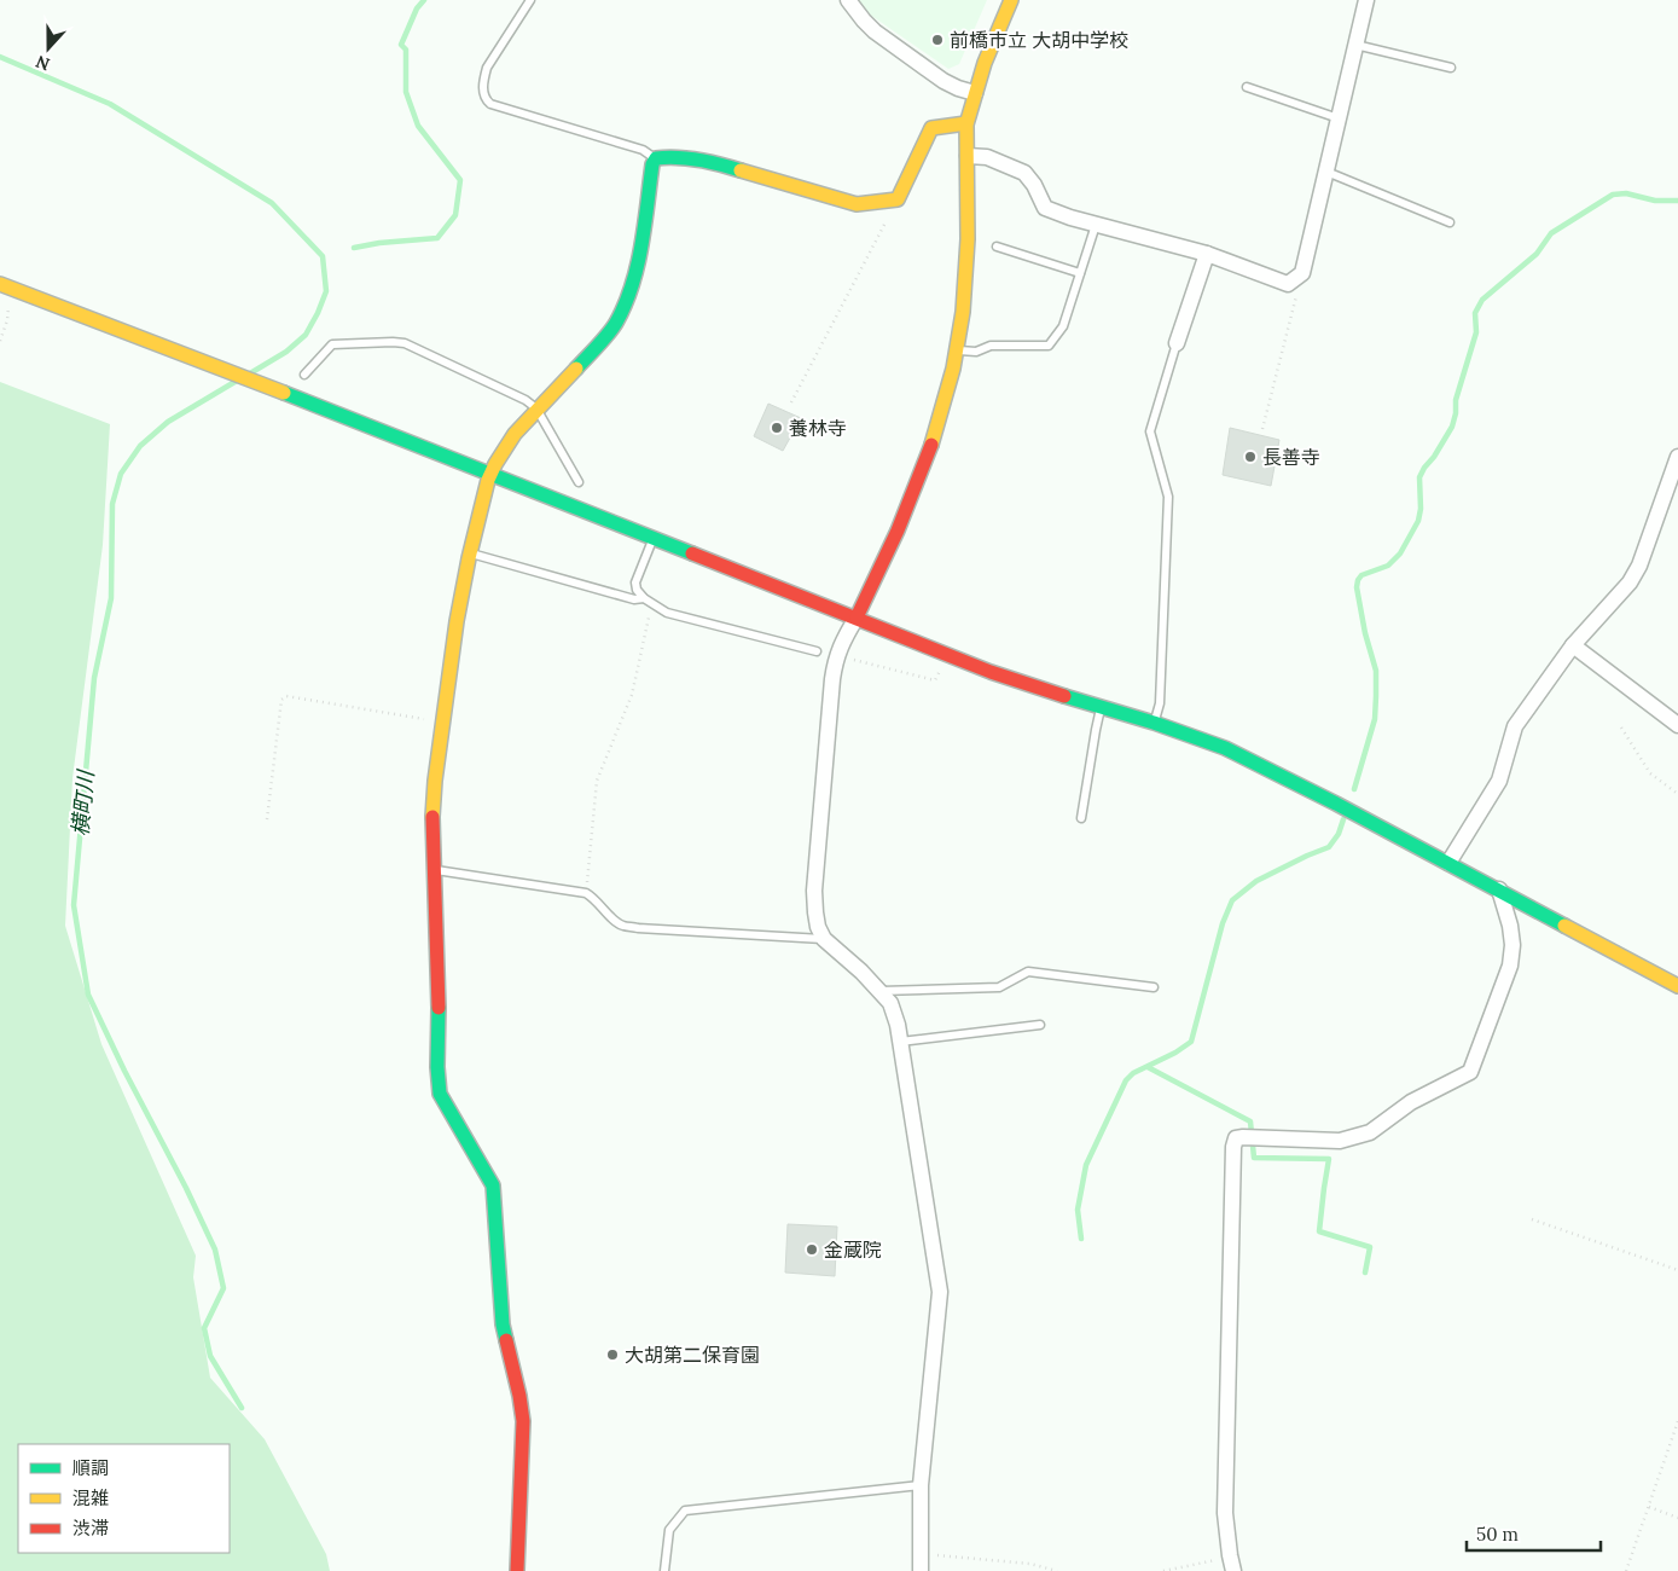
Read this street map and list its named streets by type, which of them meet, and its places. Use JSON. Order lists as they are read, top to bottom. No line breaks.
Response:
{"water":["横町川"],"places":["前橋市立 大胡中学校","養林寺","長善寺","金蔵院","大胡第二保育園"],"legend":["順調","混雑","渋滞"],"scale_bar":"50 m","north":"bottom"}
